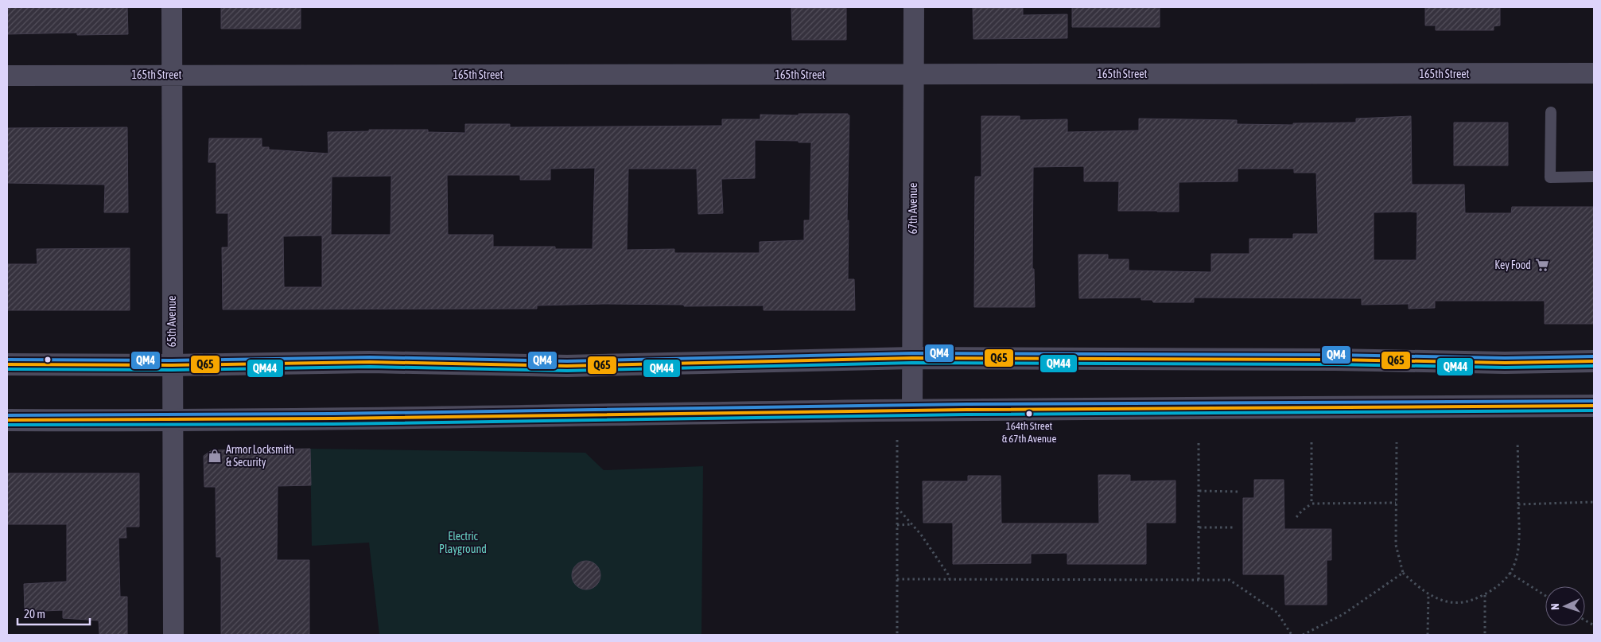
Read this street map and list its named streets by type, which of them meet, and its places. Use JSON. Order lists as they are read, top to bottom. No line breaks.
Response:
{"streets":{"street":["165th Street","67th Avenue","65th Avenue"]},"crossings":[["165th Street","67th Avenue"],["165th Street","65th Avenue"]],"parks":["Electric Playground"],"places":{"supermarket":["Key Food"],"other":["164th Street & 67th Avenue"],"shop":["Armor Locksmith & Security"]},"lines":["transit line QM4","transit line Q65","transit line QM44"],"scale_bar":"20 m","north":"left"}
